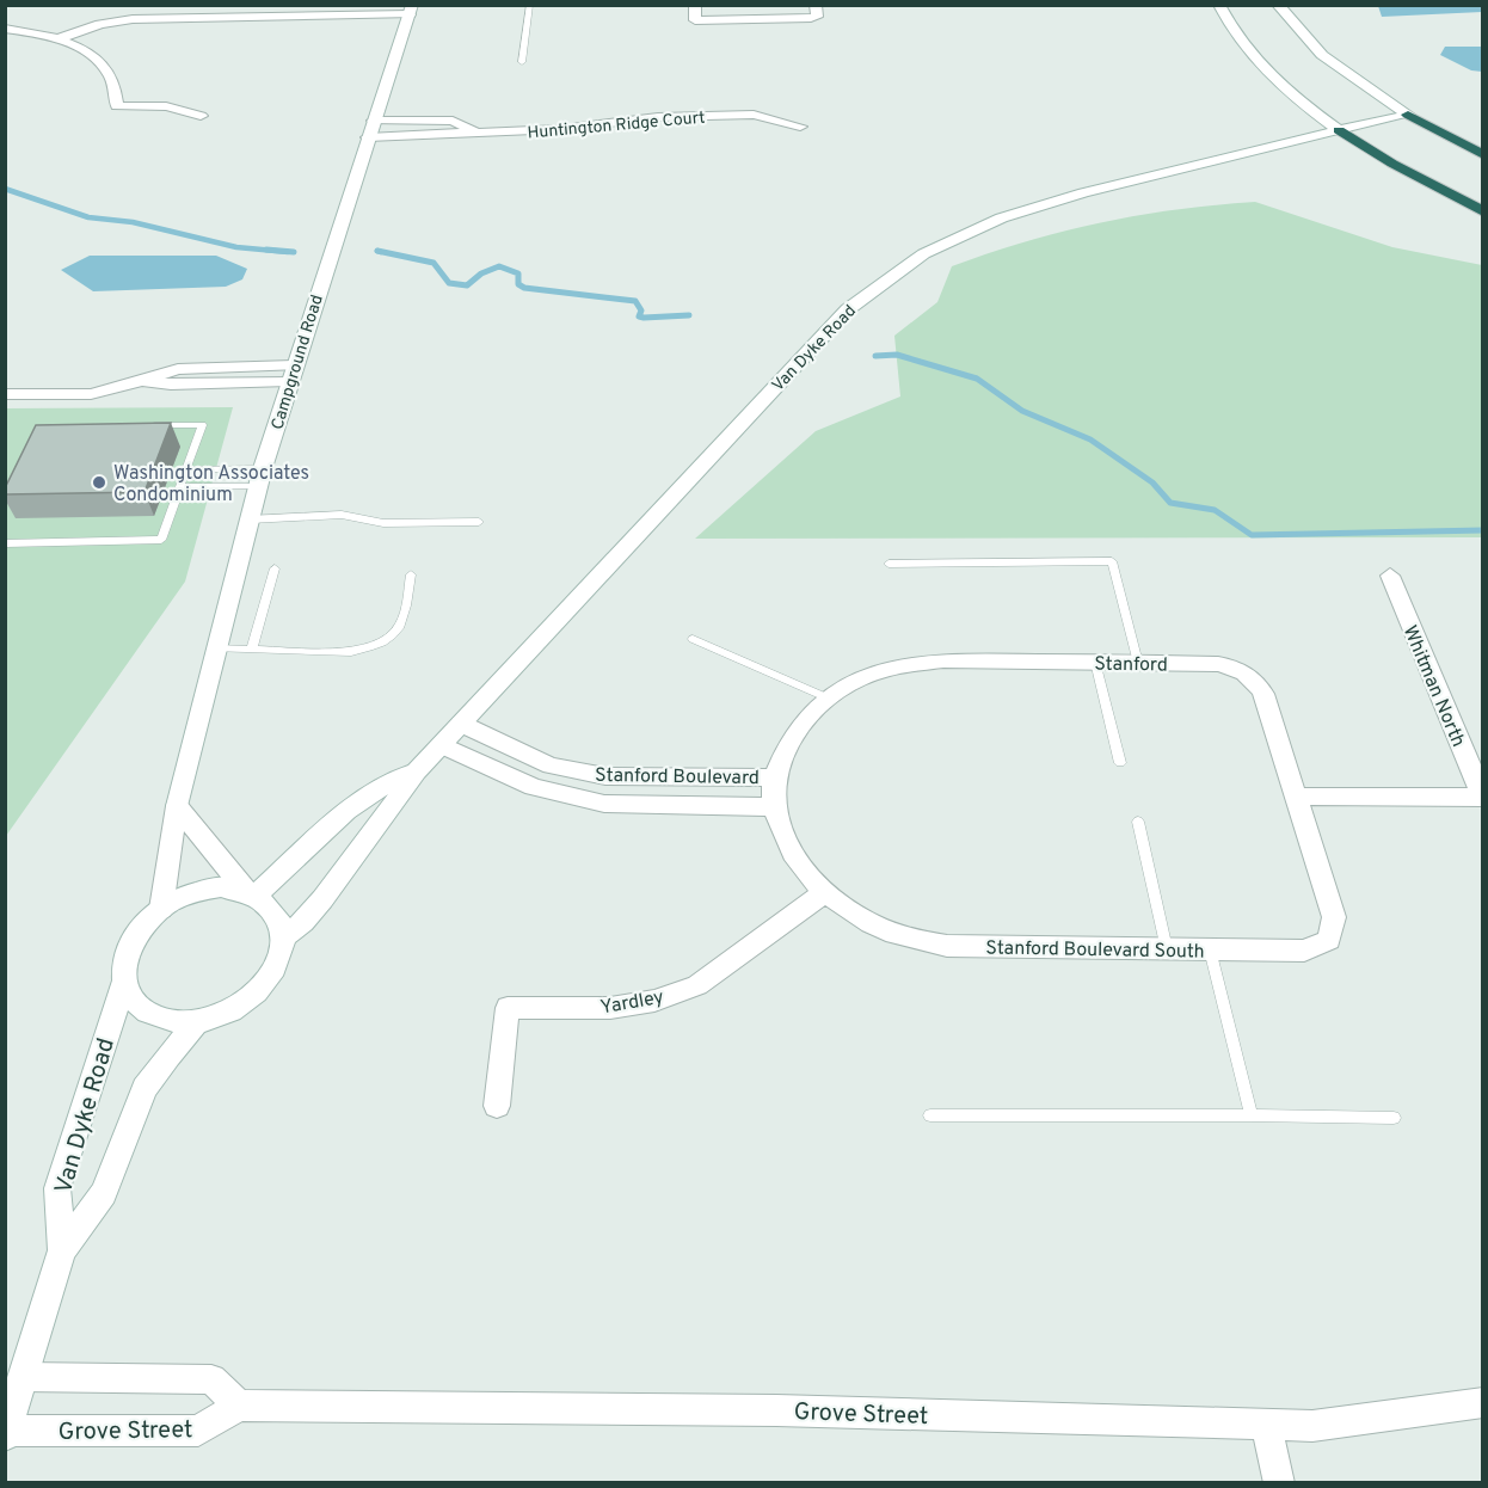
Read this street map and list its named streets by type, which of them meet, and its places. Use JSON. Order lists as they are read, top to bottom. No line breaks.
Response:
{"streets":{"street":["Huntington Ridge Court","Van Dyke Road","Campground Road","Stanford","Whitman North","Stanford Boulevard","Stanford Boulevard South","Yardley","Grove Street"]},"crossings":[["Huntington Ridge Court","Campground Road"],["Van Dyke Road","Campground Road"],["Van Dyke Road","Stanford Boulevard"],["Van Dyke Road","Grove Street"],["Stanford","Stanford Boulevard"],["Stanford","Stanford Boulevard South"],["Stanford Boulevard","Stanford Boulevard South"],["Stanford Boulevard South","Yardley"]],"places":["Washington Associates Condominium"]}
